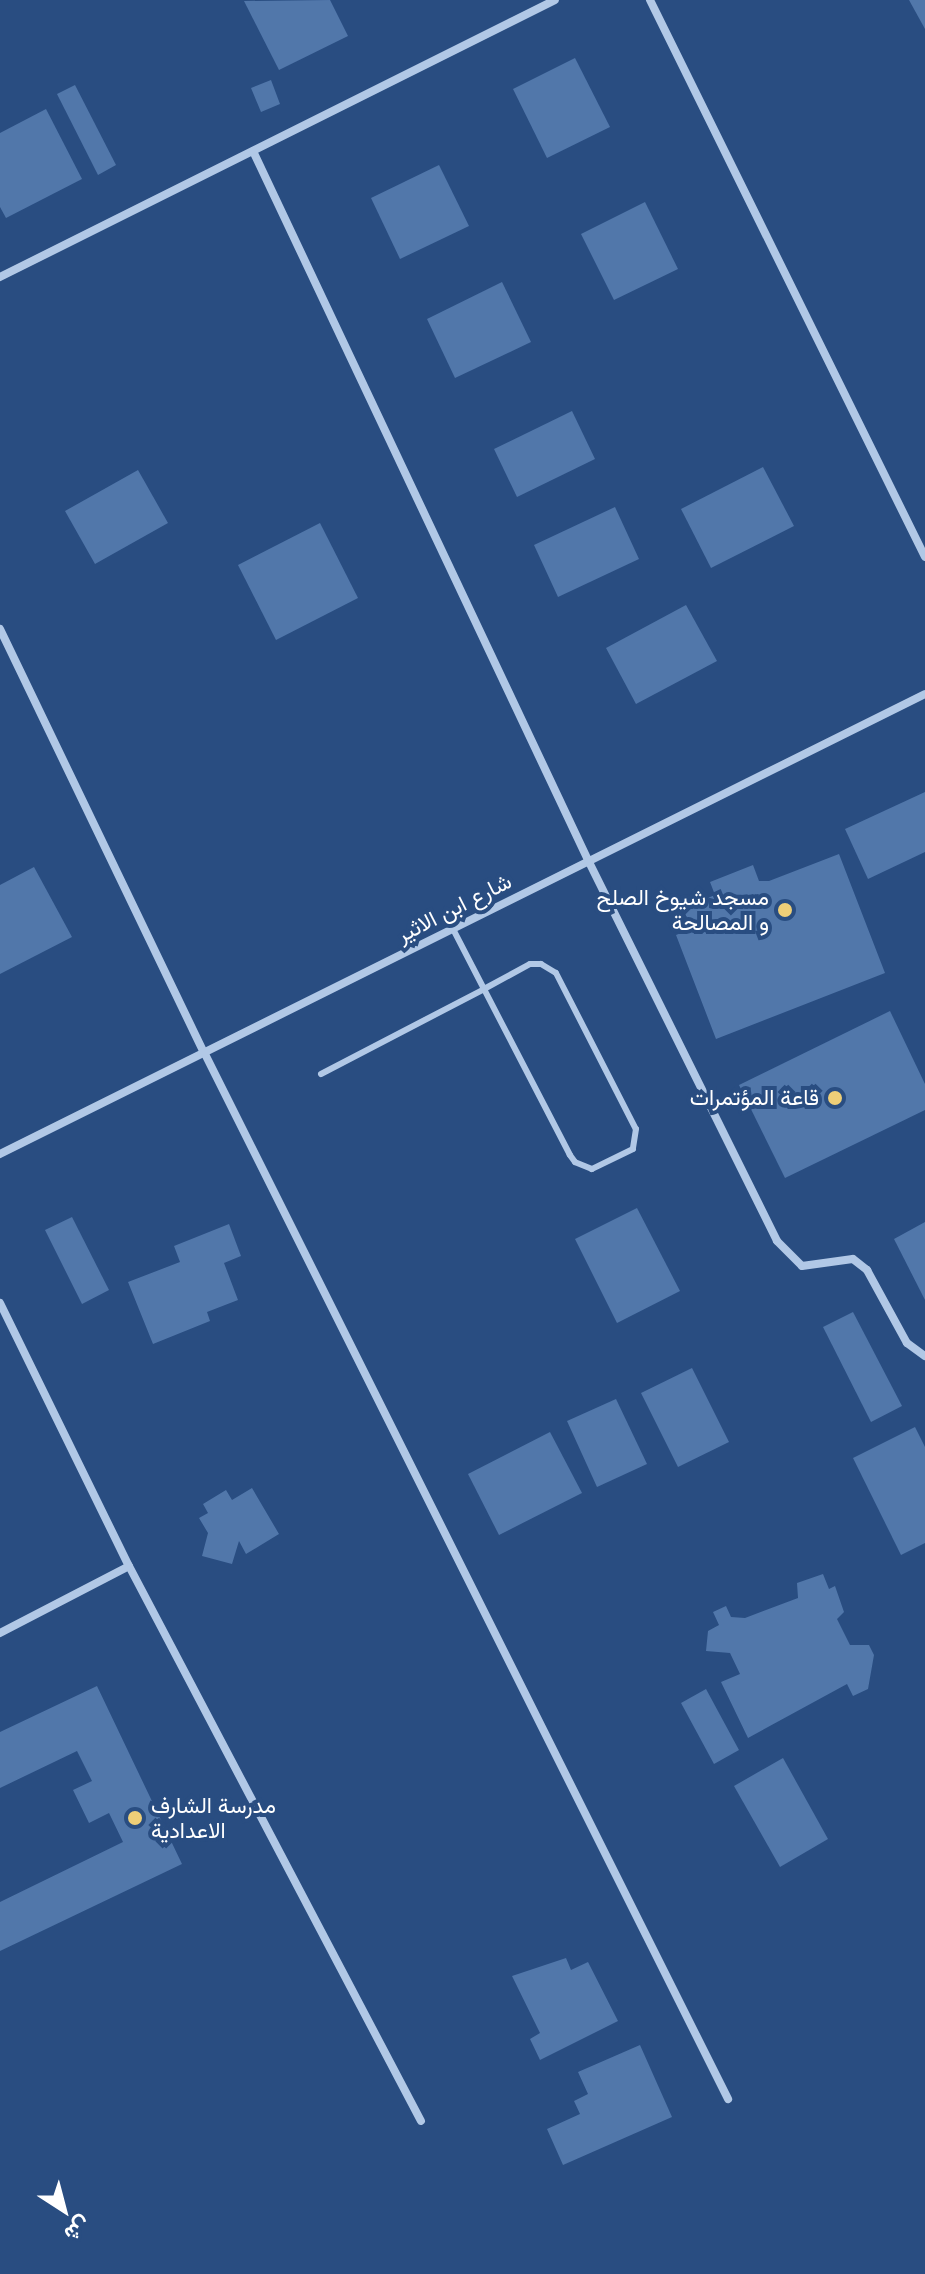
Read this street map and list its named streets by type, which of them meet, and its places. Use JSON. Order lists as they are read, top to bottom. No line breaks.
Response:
{"streets":{"street":["شارع ابن الاثير"]},"places":["مسجد شيوخ الصلح و المصالحة","قاعة المؤتمرات","مدرسة الشارف الاعدادية"],"north":"bottom right"}
